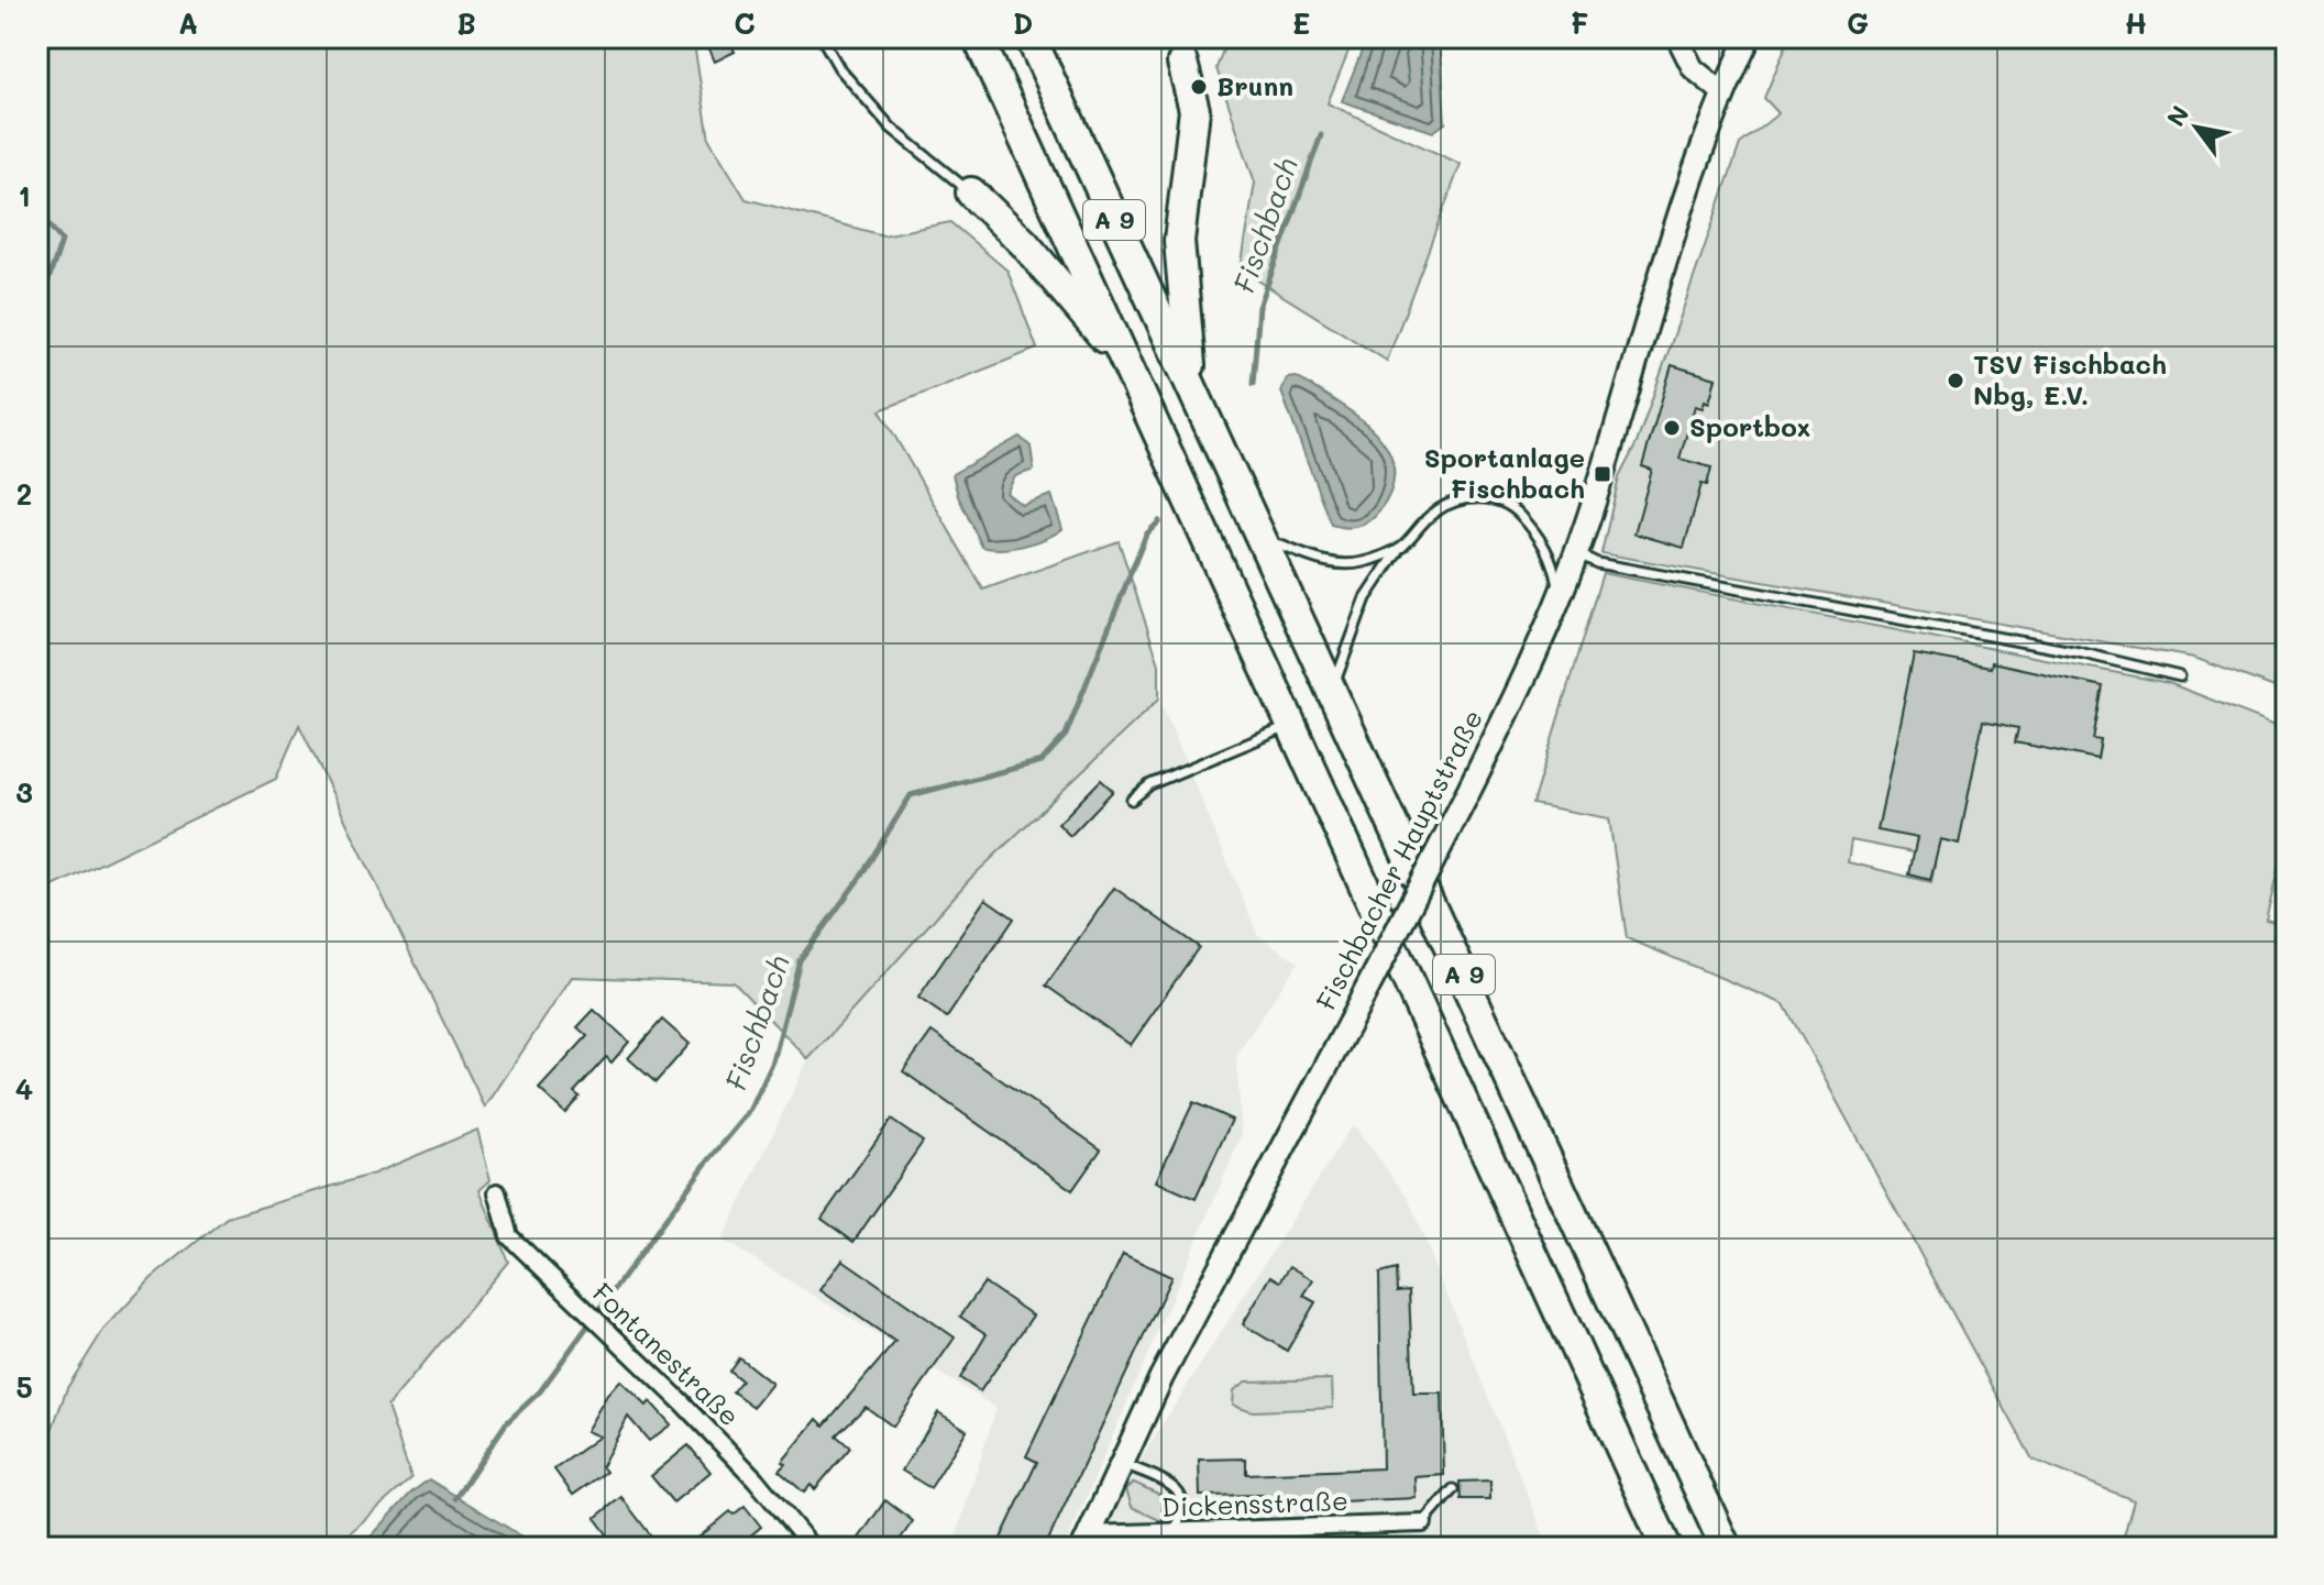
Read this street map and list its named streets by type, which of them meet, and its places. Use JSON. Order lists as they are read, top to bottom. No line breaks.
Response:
{"streets":{"highway":["A 9"],"main road":["Fischbacher Hauptstraße"],"street":["Fontanestraße","Dickensstraße"]},"crossings":[["Fischbacher Hauptstraße","Dickensstraße"]],"water":["Fischbach"],"places":{"other":["Brunn","TSV Fischbach Nbg, E.V.","Sportbox"],"transit":["Sportanlage Fischbach"]},"north":"top left","grid":{"columns":["A","B","C","D","E","F","G","H"],"rows":["1","2","3","4","5"]}}
